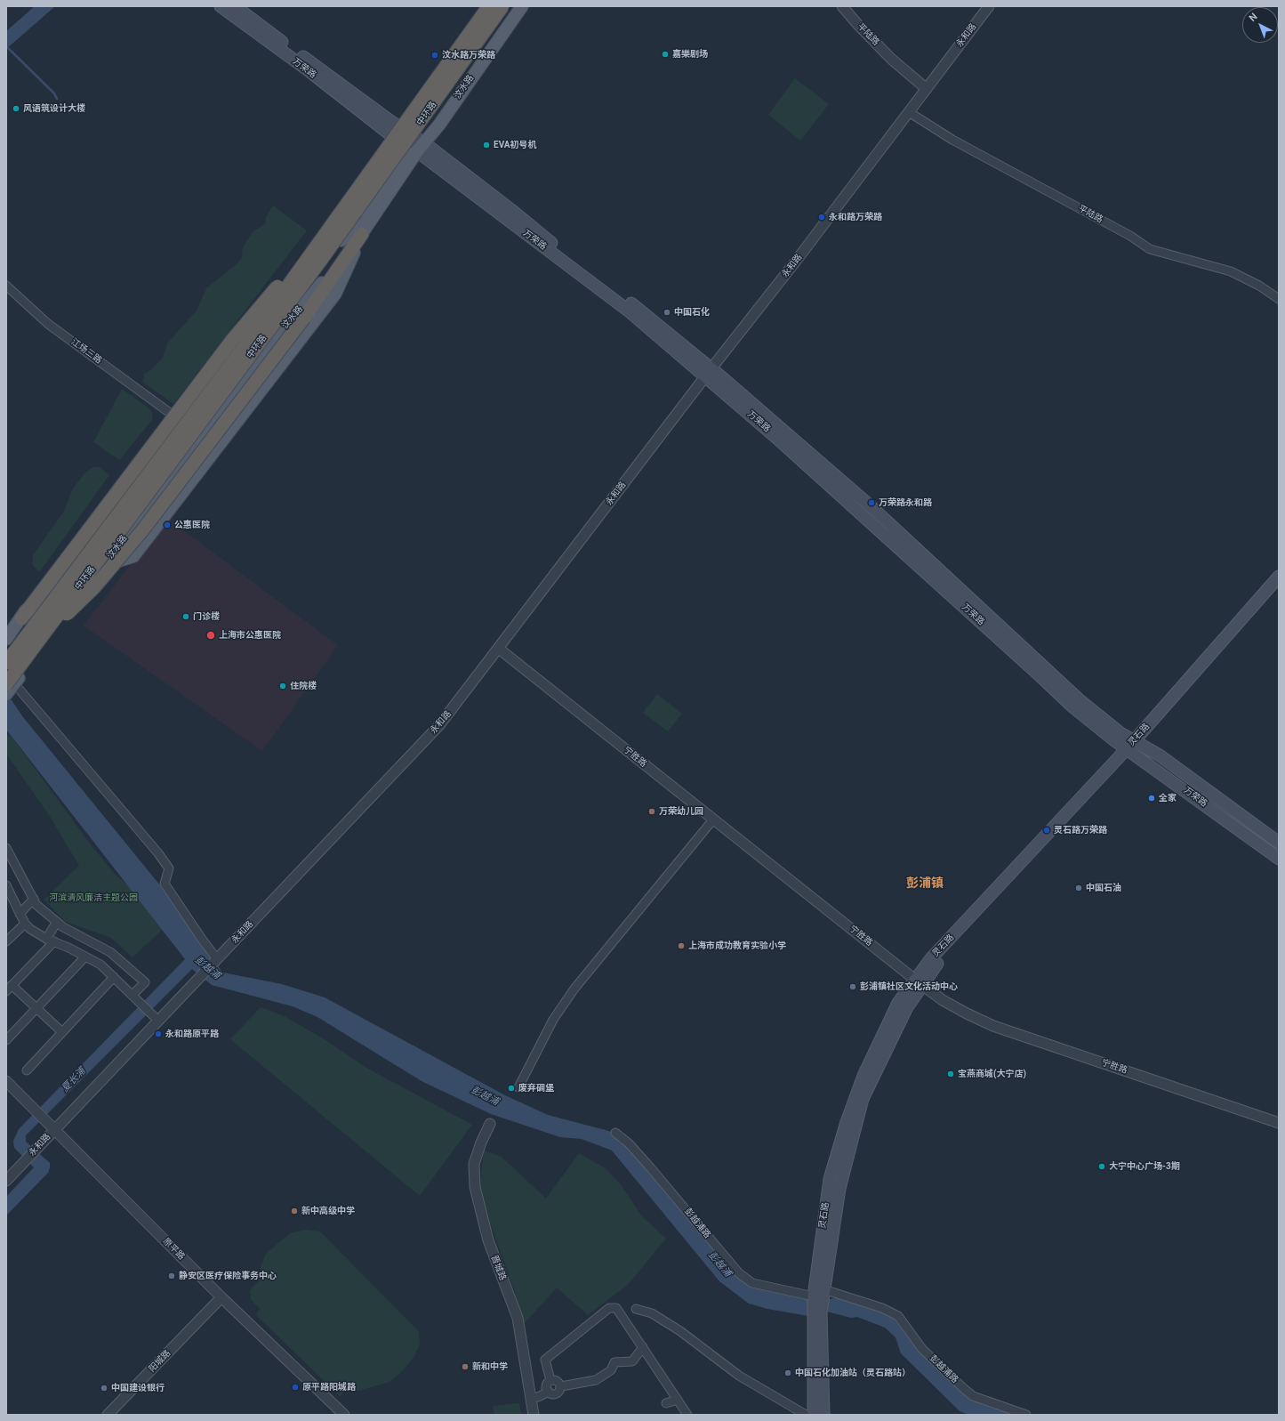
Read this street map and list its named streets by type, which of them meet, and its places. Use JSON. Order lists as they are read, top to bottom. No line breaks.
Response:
{"streets":{"highway":["中环路"],"main road":["万荣路","汶水路","灵石路"],"street":["平陆路","永和路","江场三路","宁胜路","彭越浦路","原平路","晋城路","阳城路"]},"crossings":[["平陆路","永和路"],["永和路","万荣路"],["永和路","宁胜路"],["永和路","原平路"],["万荣路","汶水路"],["万荣路","灵石路"],["汶水路","中环路"],["灵石路","宁胜路"],["灵石路","彭越浦路"],["原平路","阳城路"]],"districts":["彭浦镇"],"water":["彭越浦","夏长浦"],"parks":["河滨清风廉洁主题公园"],"places":["嘉樂剧场","汶水路万荣路","风语筑设计大楼","EVA初号机","永和路万荣路","中国石化","万荣路永和路","公惠医院","门诊楼","上海市公惠医院","住院楼","全家","万荣幼儿园","灵石路万荣路","中国石油","上海市成功教育实验小学","彭浦镇社区文化活动中心","永和路原平路","宝燕商城(大宁店)","废弃碉堡","大宁中心广场-3期","新中高级中学","静安区医疗保险事务中心","新和中学","中国石化加油站（灵石路站）","原平路阳城路","中国建设银行"],"north":"top left"}
